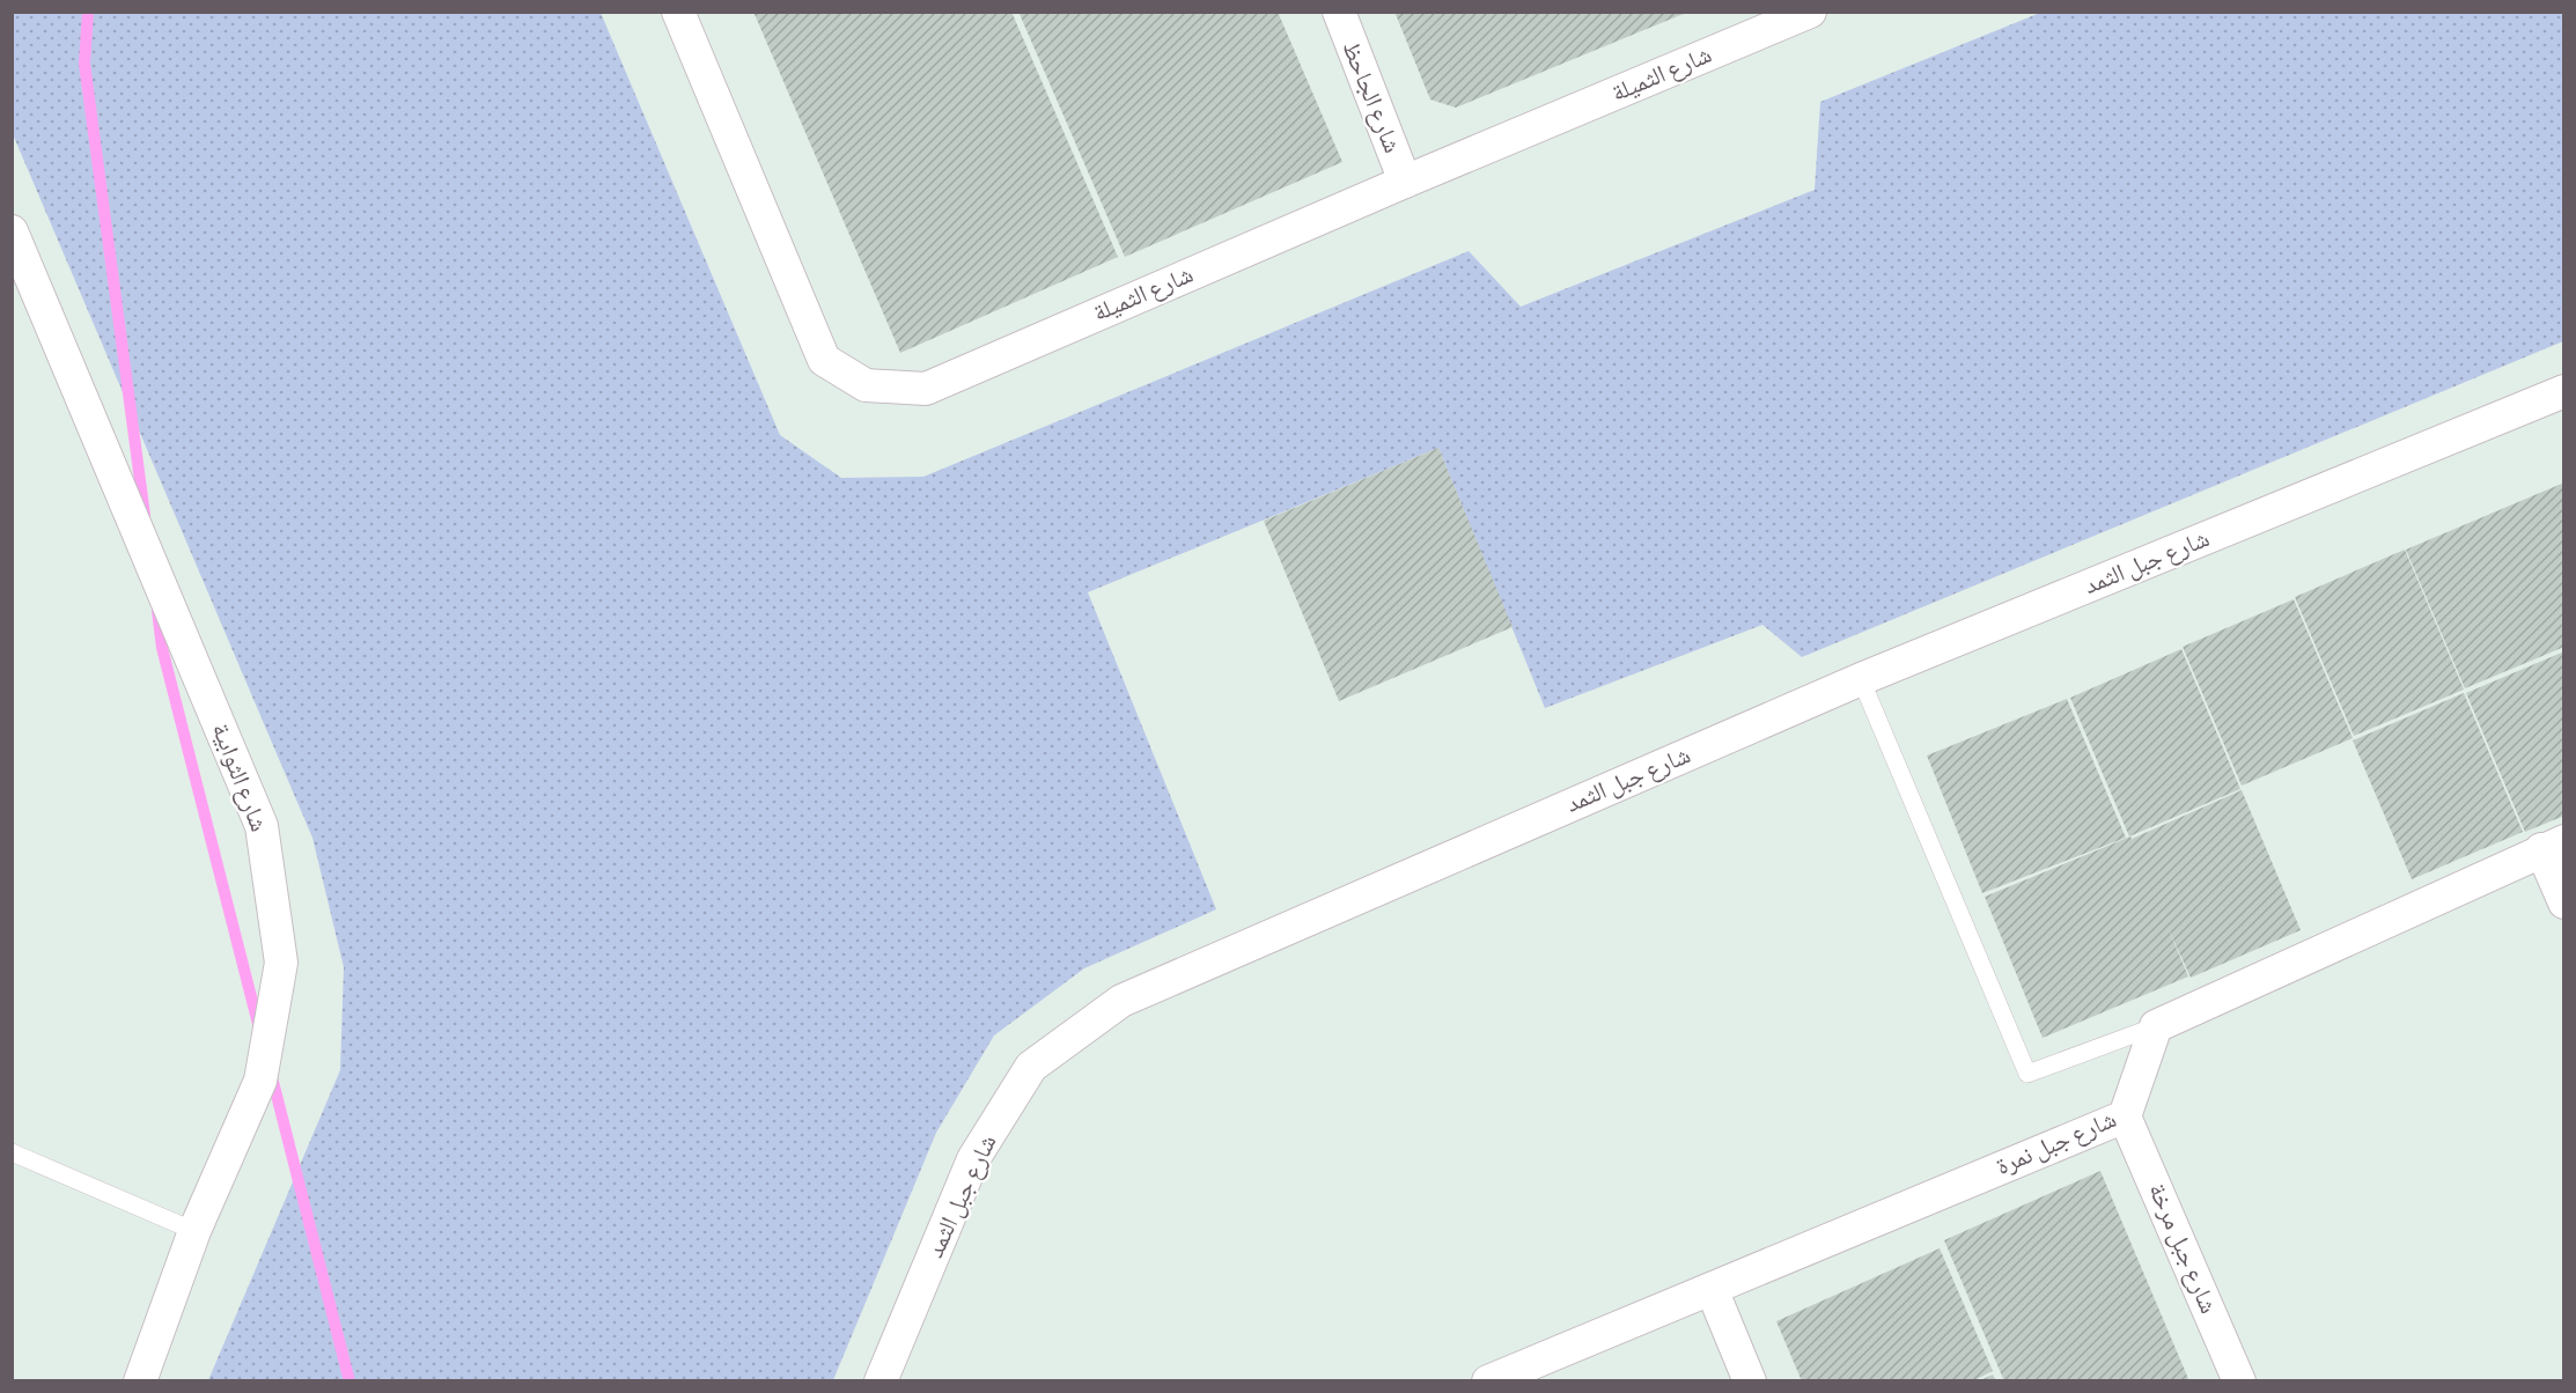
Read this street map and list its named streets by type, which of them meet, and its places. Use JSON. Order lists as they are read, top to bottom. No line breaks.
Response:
{"streets":{"street":["شارع الثميلة","شارع الجاحظ","شارع جبل الثمد","شارع الثوابية","شارع جبل نمرة","شارع جبل مرخة"]},"crossings":[["شارع الثميلة","شارع الجاحظ"],["شارع جبل نمرة","شارع جبل مرخة"]]}
